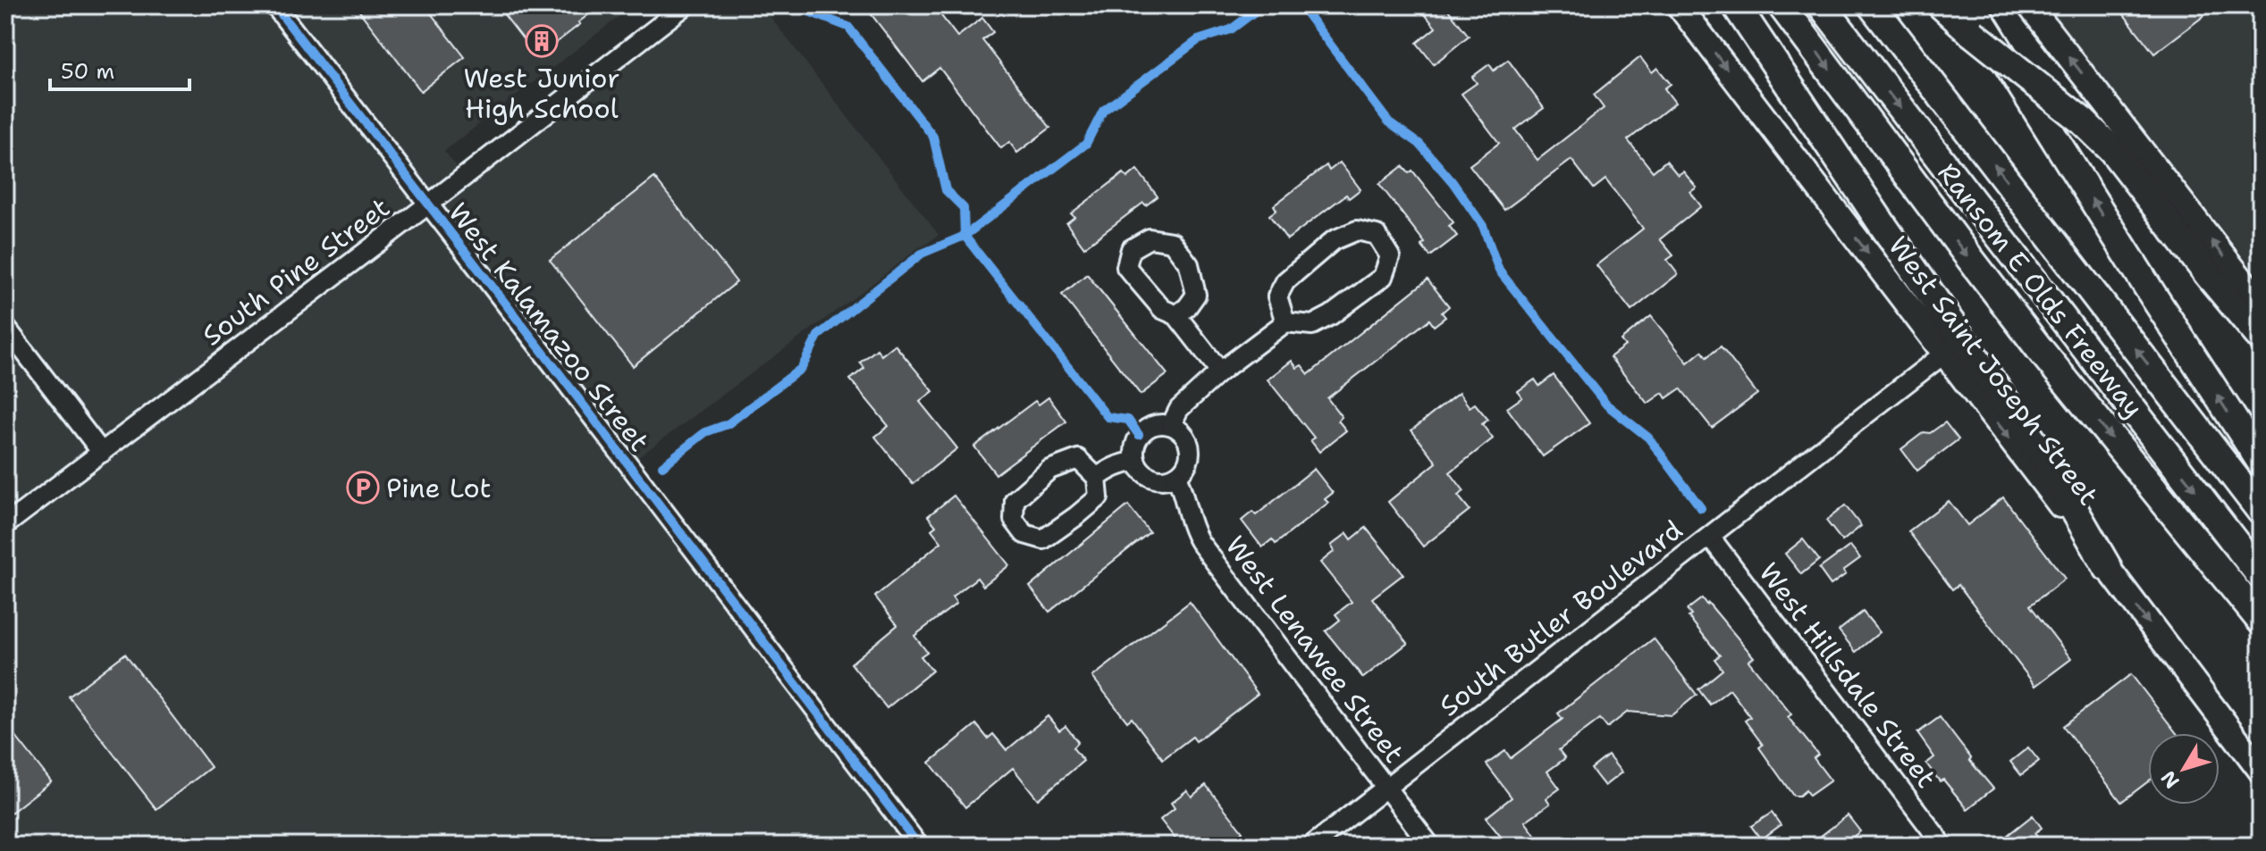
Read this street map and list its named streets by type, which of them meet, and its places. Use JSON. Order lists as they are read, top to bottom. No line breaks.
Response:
{"streets":{"highway":["Ransom E Olds Freeway"],"main road":["West Saint Joseph Street"],"street":["South Pine Street","West Kalamazoo Street","South Butler Boulevard","West Lenawee Street","West Hillsdale Street"]},"crossings":[["South Pine Street","West Kalamazoo Street"],["West Saint Joseph Street","South Butler Boulevard"],["South Butler Boulevard","West Lenawee Street"],["South Butler Boulevard","West Hillsdale Street"]],"one_way":["West Saint Joseph Street"],"places":{"building":["West Junior High School"],"parking":["Pine Lot"]},"scale_bar":"50 m","north":"bottom left"}
